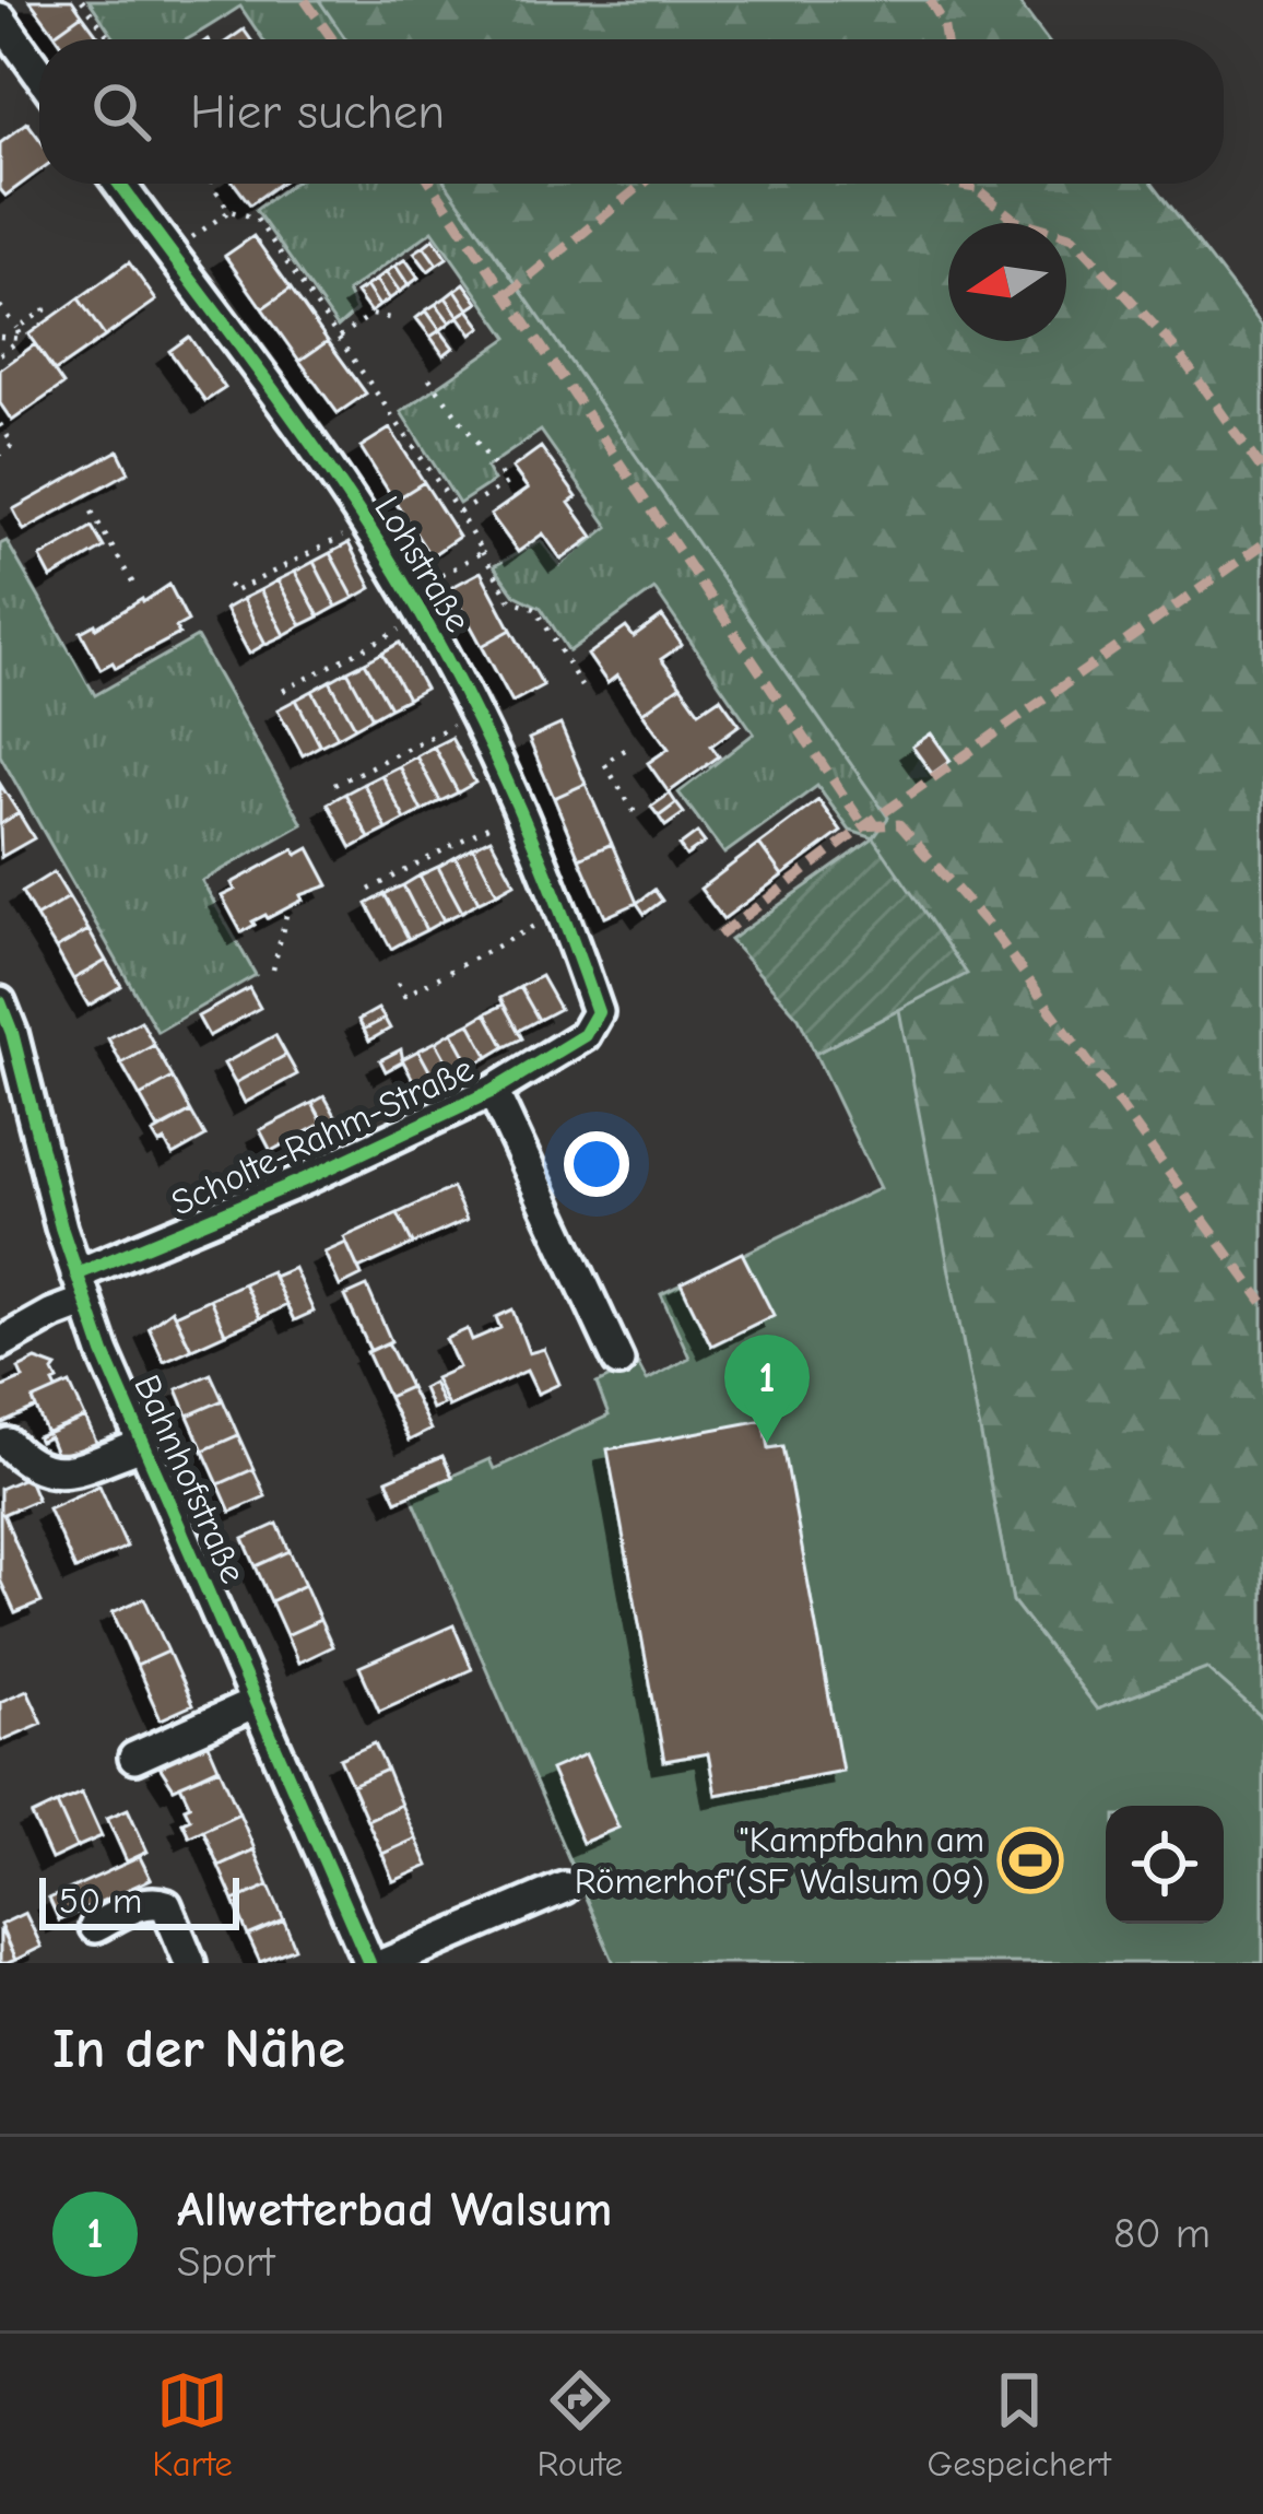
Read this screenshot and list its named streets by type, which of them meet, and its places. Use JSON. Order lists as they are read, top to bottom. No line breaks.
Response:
{"streets":{"street":["Lohstraße","Scholte-Rahm-Straße","Bahnhofstraße"]},"crossings":[["Lohstraße","Scholte-Rahm-Straße"],["Scholte-Rahm-Straße","Bahnhofstraße"]],"places":{"sports":["\"Kampfbahn am Römerhof\"(SF Walsum 09)"]},"scale_bar":"50 m","north":"left","page":{"search":"Hier suchen","pins":"1","scale":"50 m","heading":"In der Nähe","list":[{"mark":"1","name":"Allwetterbad Walsum","note":"Sport","value":"80 m"}],"nav":["Karte","Route","Gespeichert"]}}
